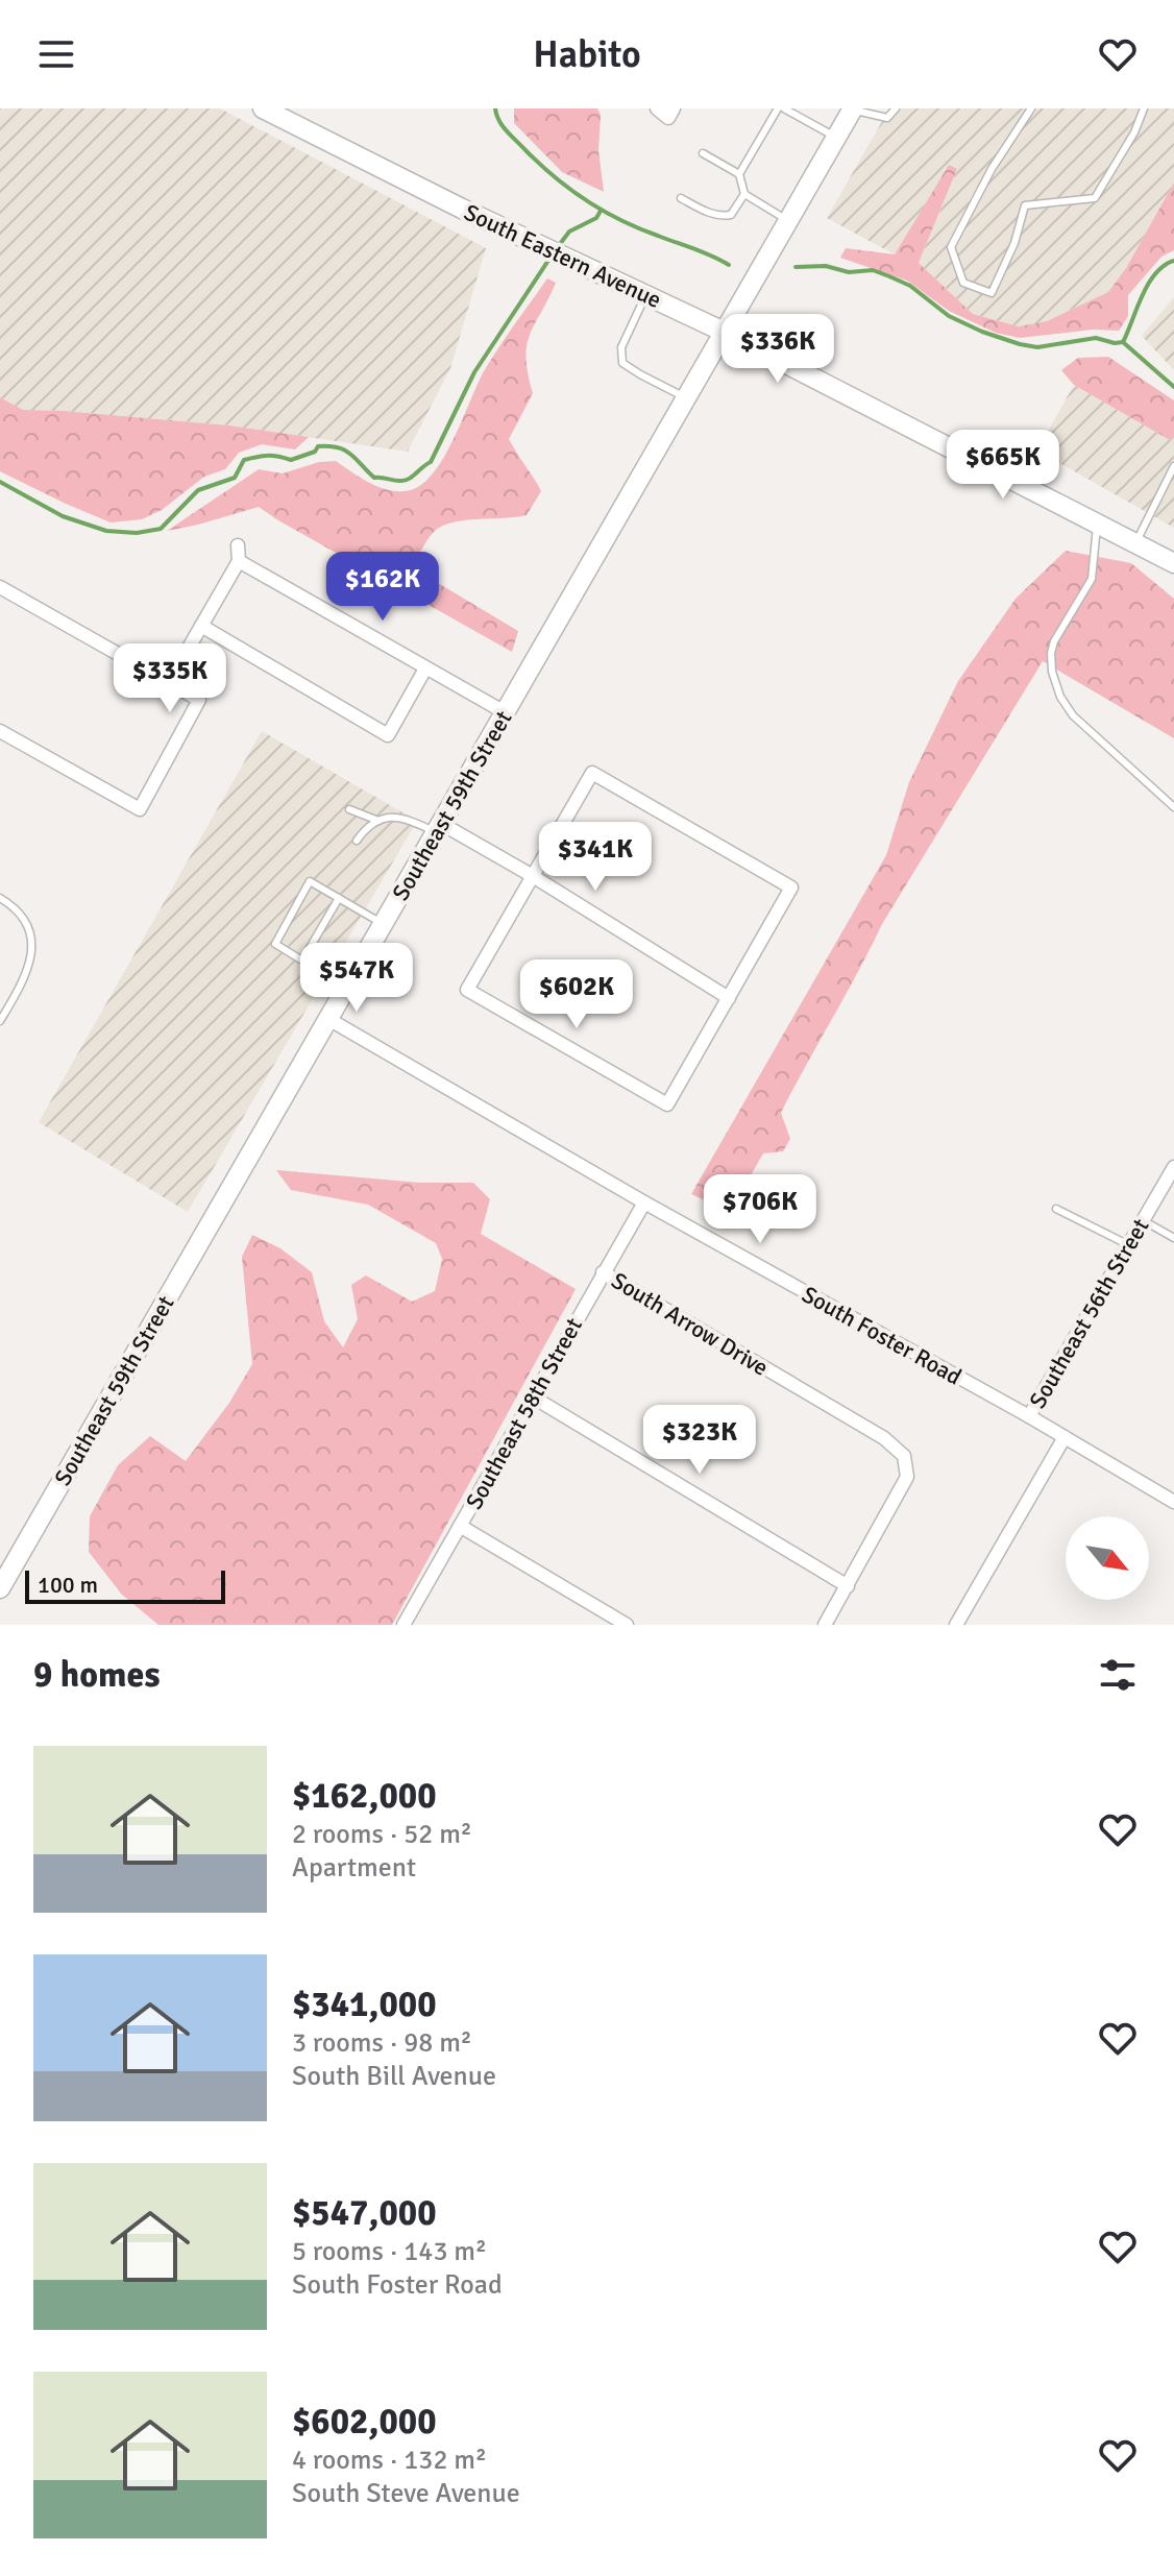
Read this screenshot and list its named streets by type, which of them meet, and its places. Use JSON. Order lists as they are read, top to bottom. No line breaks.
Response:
{"streets":{"main road":["South Eastern Avenue","Southeast 59th Street"],"street":["Southeast 56th Street","South Arrow Drive","South Foster Road","Southeast 58th Street"]},"crossings":[["South Eastern Avenue","Southeast 59th Street"],["Southeast 59th Street","South Foster Road"],["Southeast 56th Street","South Foster Road"],["South Arrow Drive","Southeast 58th Street"],["South Foster Road","Southeast 58th Street"]],"scale_bar":"100 m","north":"bottom right","page":{"header":"Habito","price":["$336K","$665K","$162K","$335K","$341K","$547K","$602K","$706K","$323K"],"scale":"100 m","heading":"9 homes","list":[{"name":"$162,000","note":"2 rooms · 52 m² · Apartment"},{"name":"$341,000","note":"3 rooms · 98 m² · South Bill Avenue"},{"name":"$547,000","note":"5 rooms · 143 m² · South Foster Road"},{"name":"$602,000","note":"4 rooms · 132 m² · South Steve Avenue"}]}}
